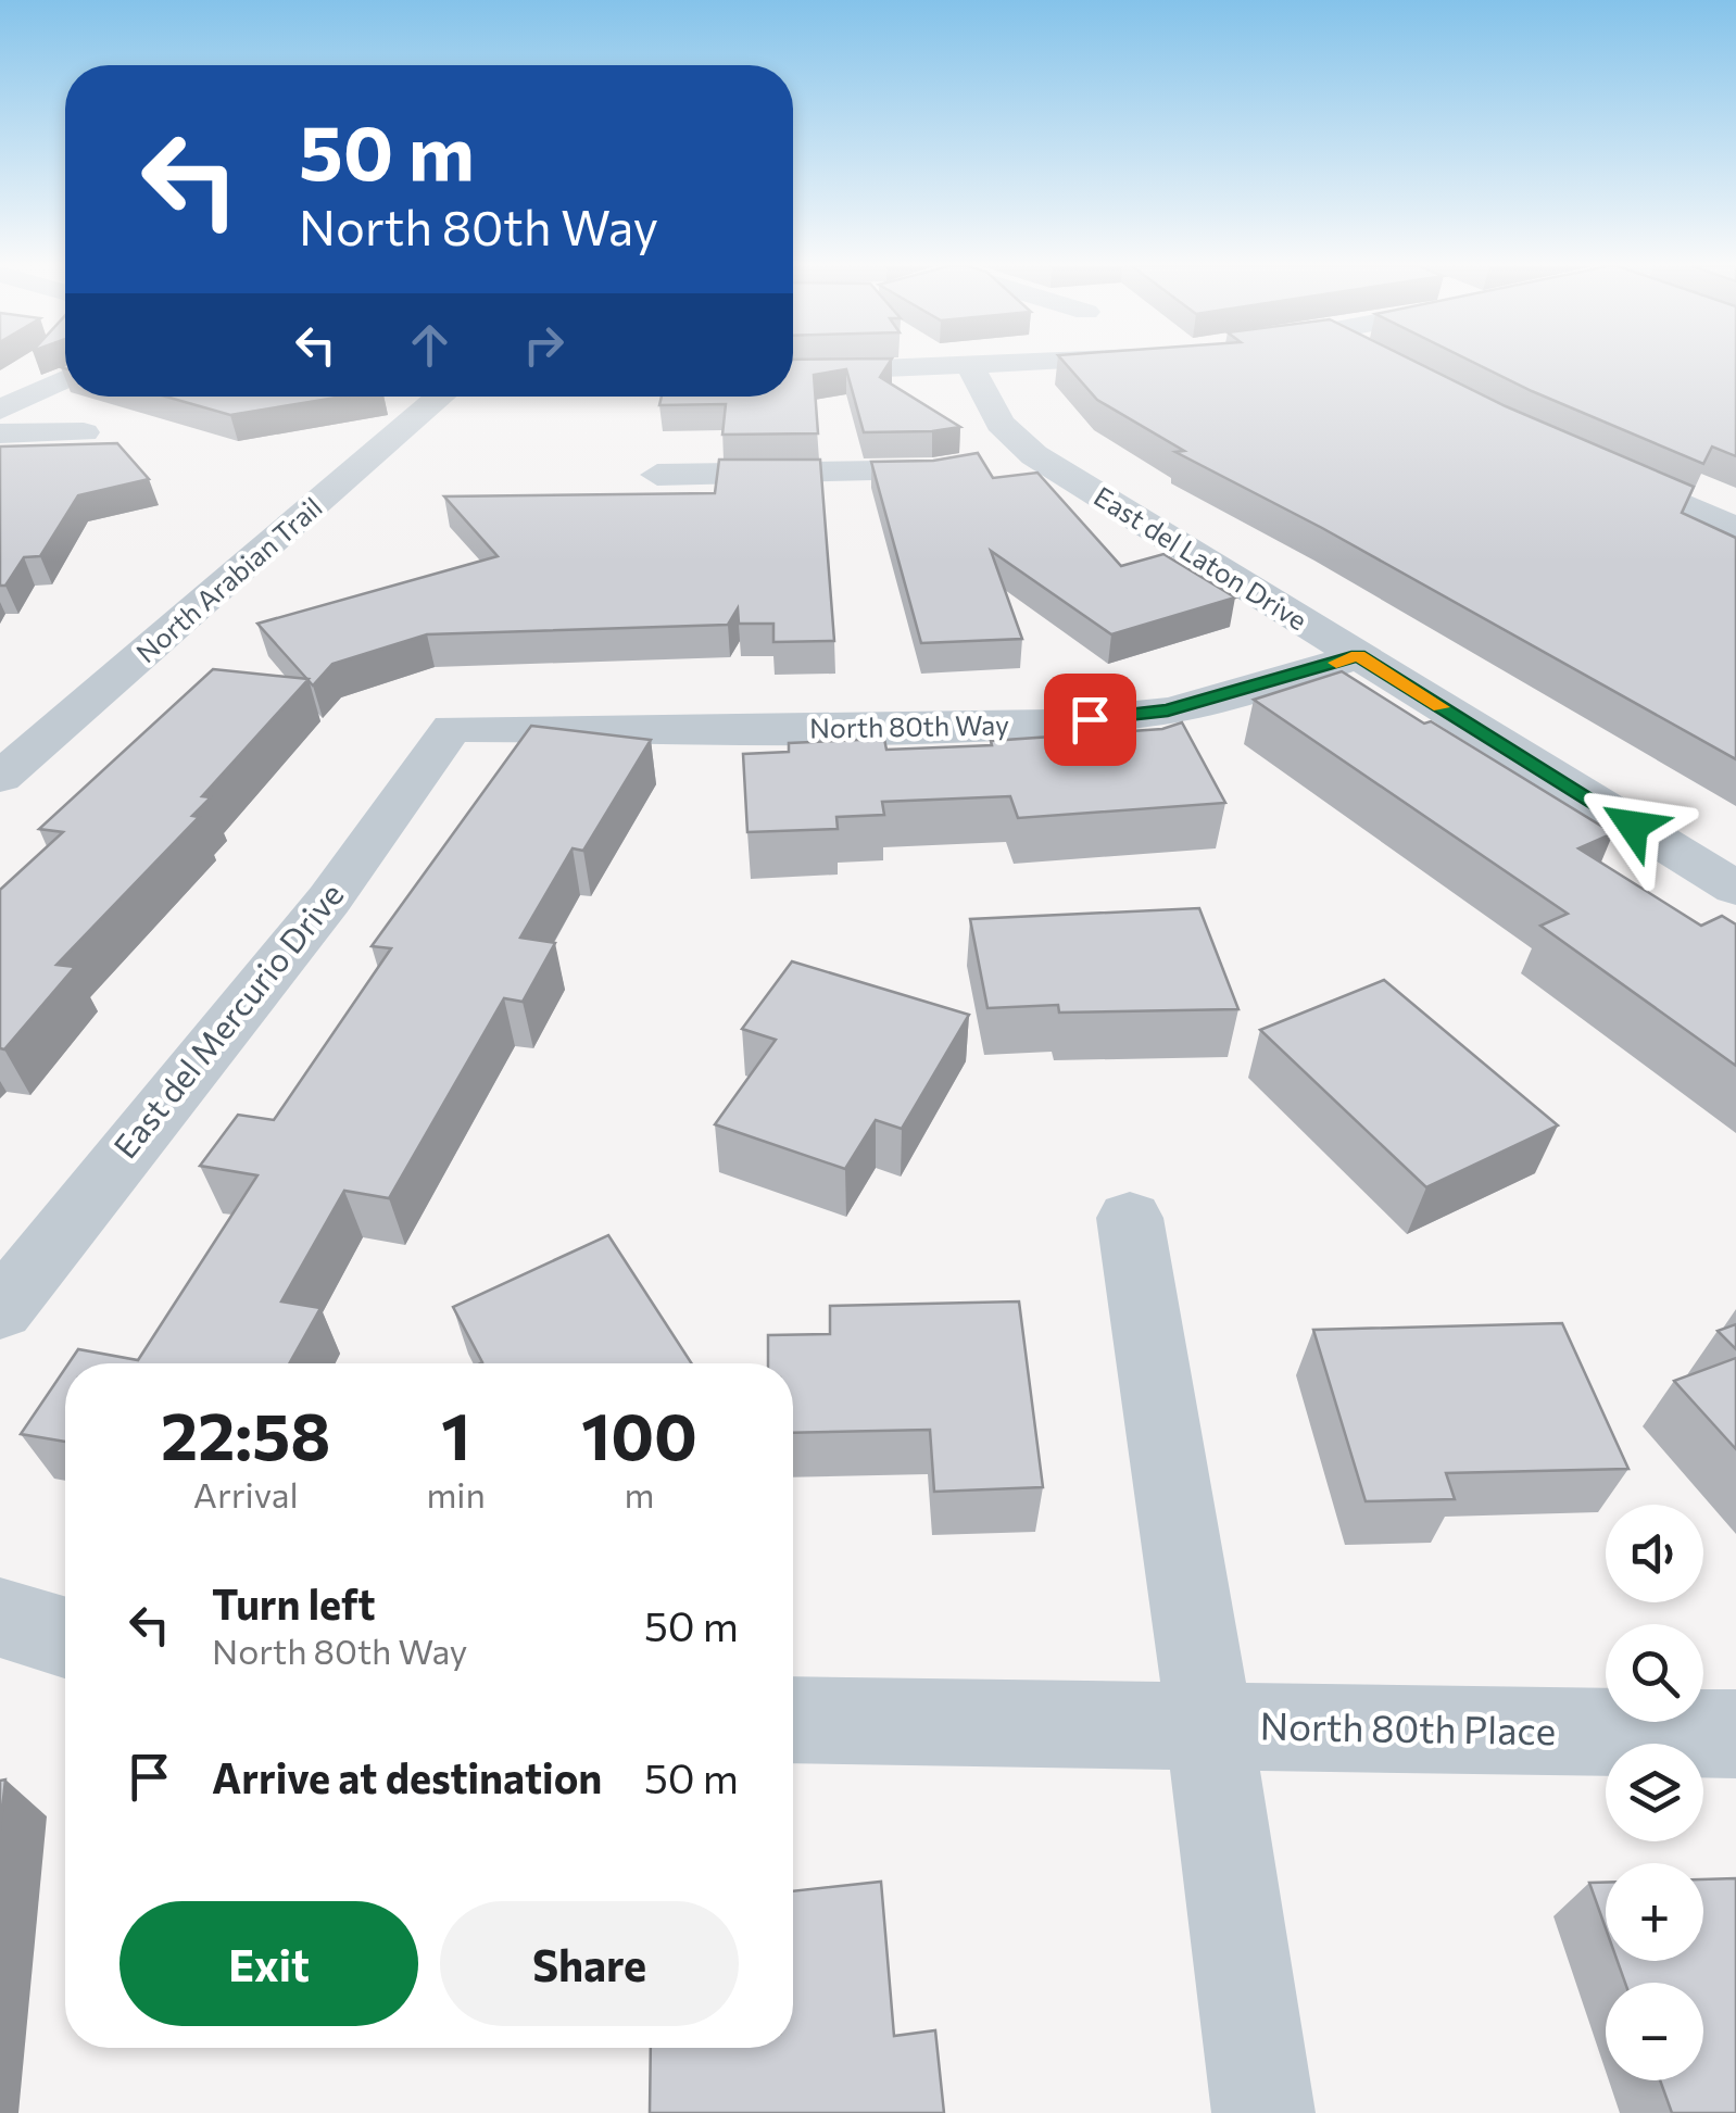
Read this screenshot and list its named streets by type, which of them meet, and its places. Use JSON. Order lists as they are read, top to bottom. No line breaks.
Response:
{"streets":{"street":["East del Laton Drive","North Arabian Trail","North 80th Way","East del Mercurio Drive","North 80th Place"]},"crossings":[["East del Laton Drive","North 80th Way"],["North 80th Way","East del Mercurio Drive"]],"page":{"turn":["50 m","North 80th Way"],"eta":["22:58","Arrival","1","min","100","m"],"map_buttons":["+","−"],"list":[{"name":"Turn left","note":"North 80th Way","value":"50 m"},{"name":"Arrive at destination","value":"50 m"}],"buttons":["Exit","Share"]}}
